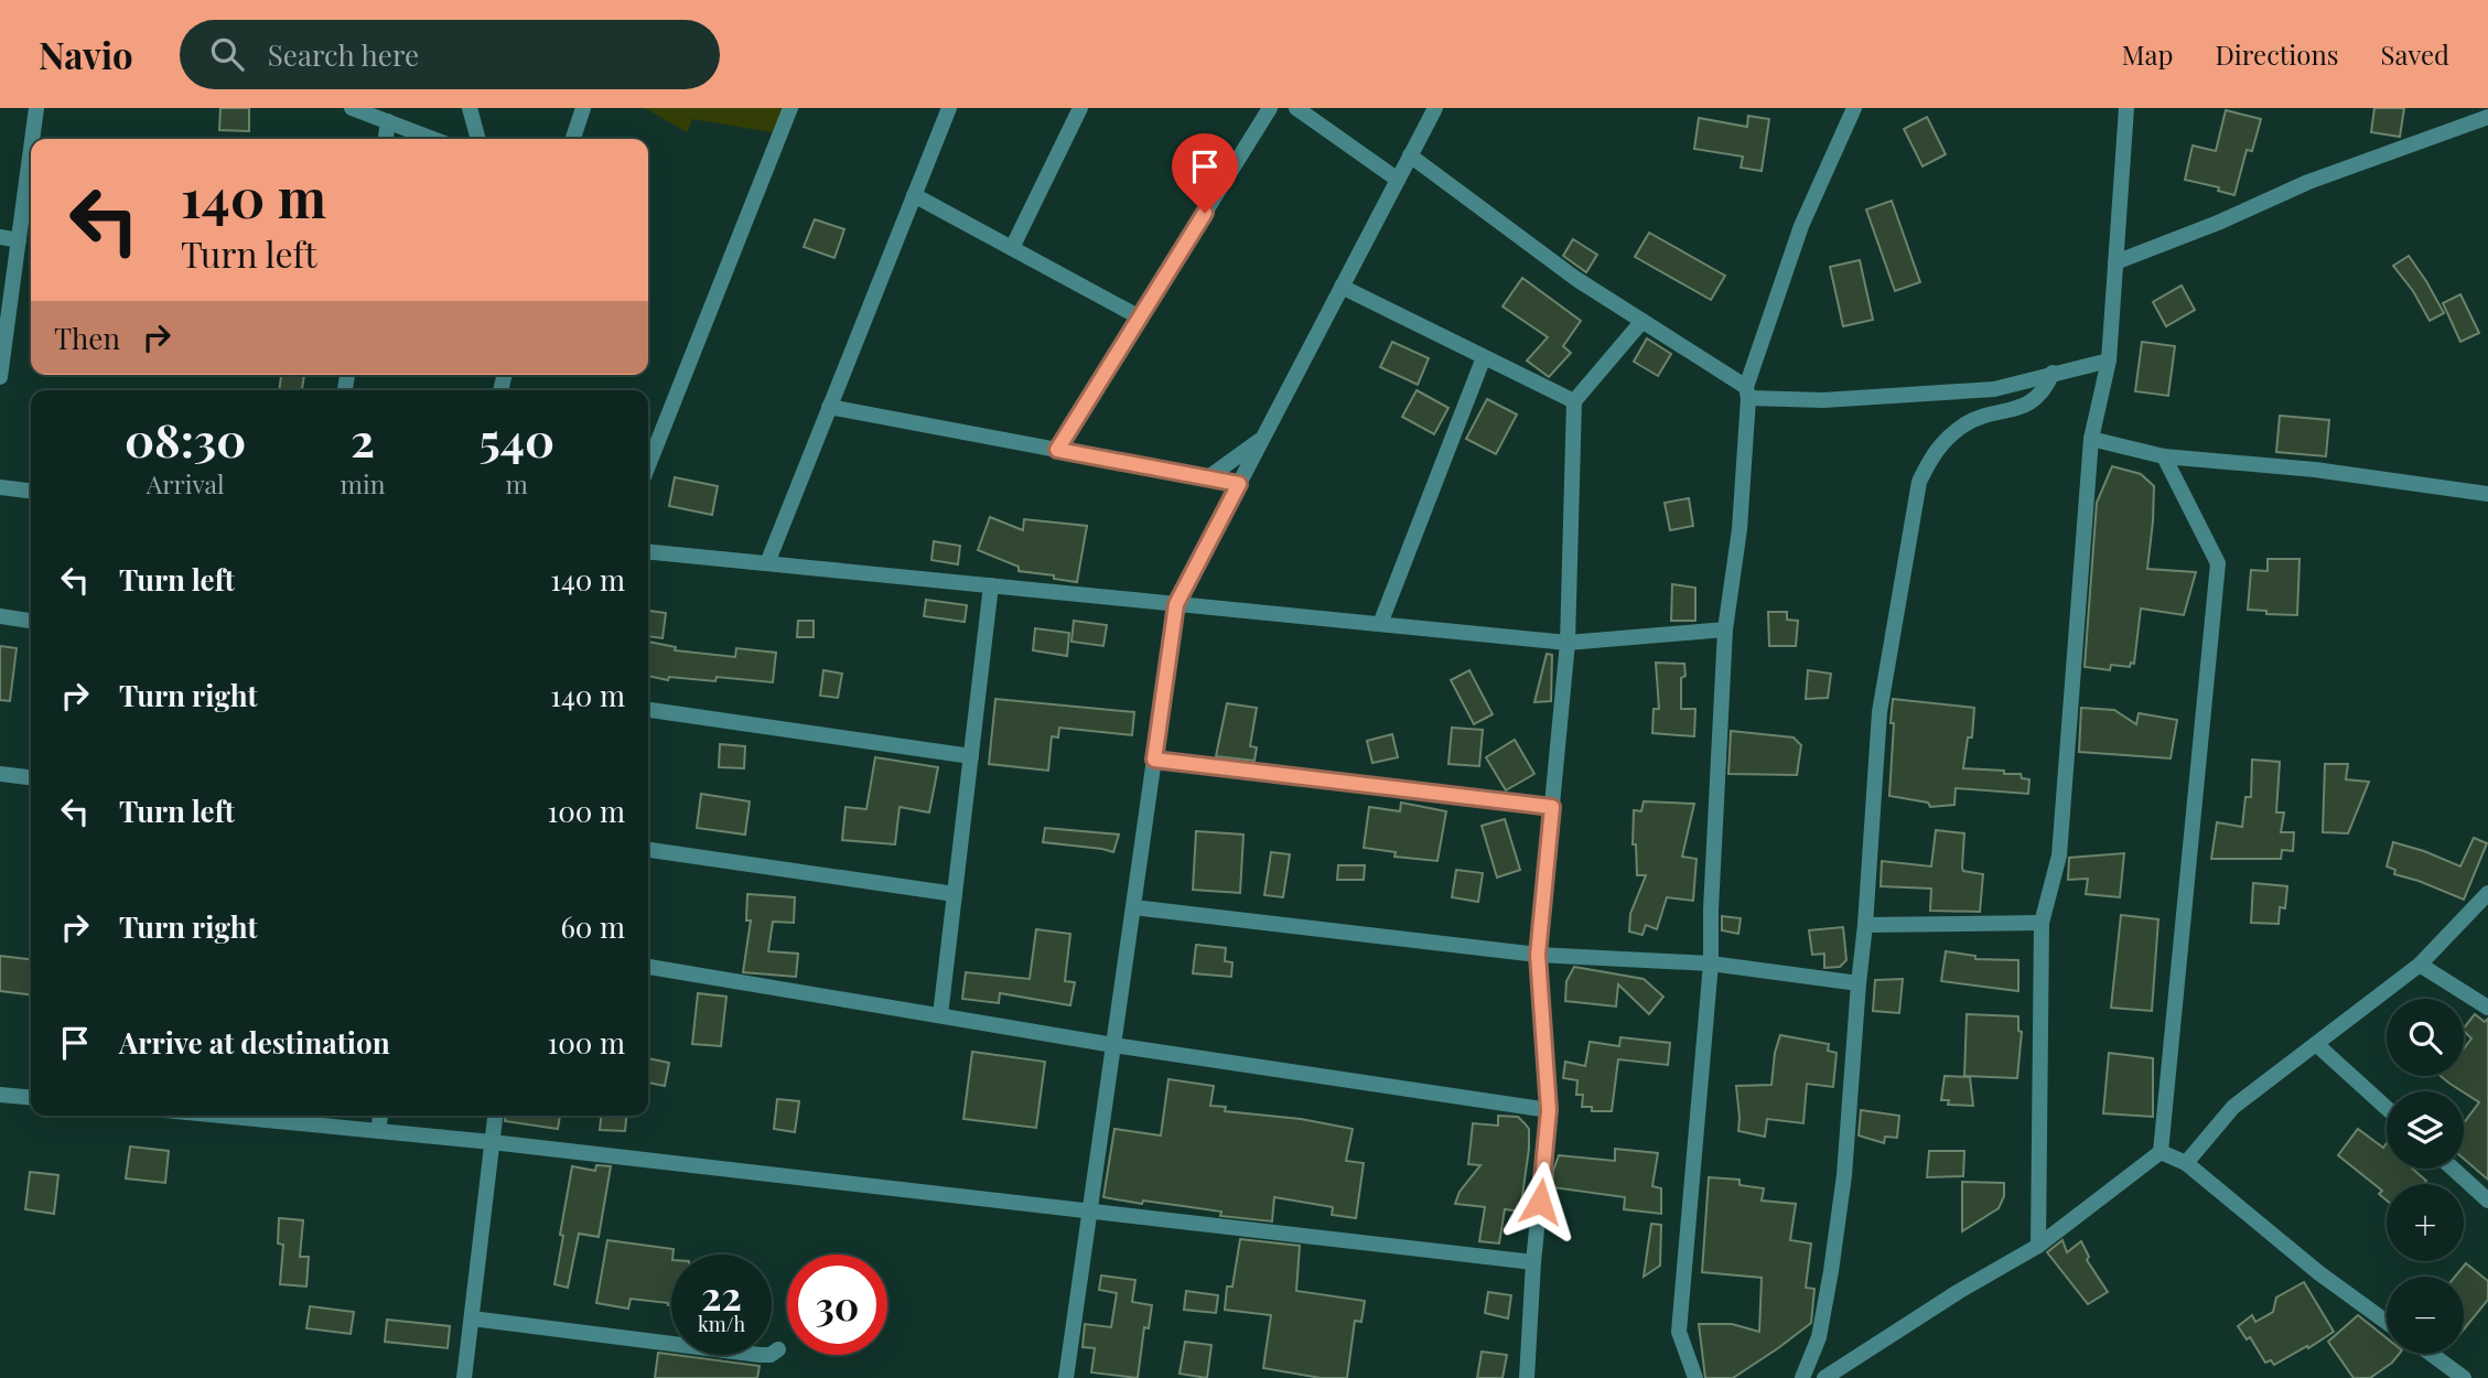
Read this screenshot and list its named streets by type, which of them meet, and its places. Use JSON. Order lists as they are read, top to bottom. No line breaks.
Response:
{"page":{"header":"Navio","search":"Search here","nav":["Map","Directions","Saved"],"turn":["140 m","Turn left"],"then":"Then","eta":["08:30","Arrival","2","min","540","m"],"list":[{"name":"Turn left","value":"140 m"},{"name":"Turn right","value":"140 m"},{"name":"Turn left","value":"100 m"},{"name":"Turn right","value":"60 m"},{"name":"Arrive at destination","value":"100 m"}],"map_buttons":["+","−"],"speed":"22 km/h","limit":"30"}}
